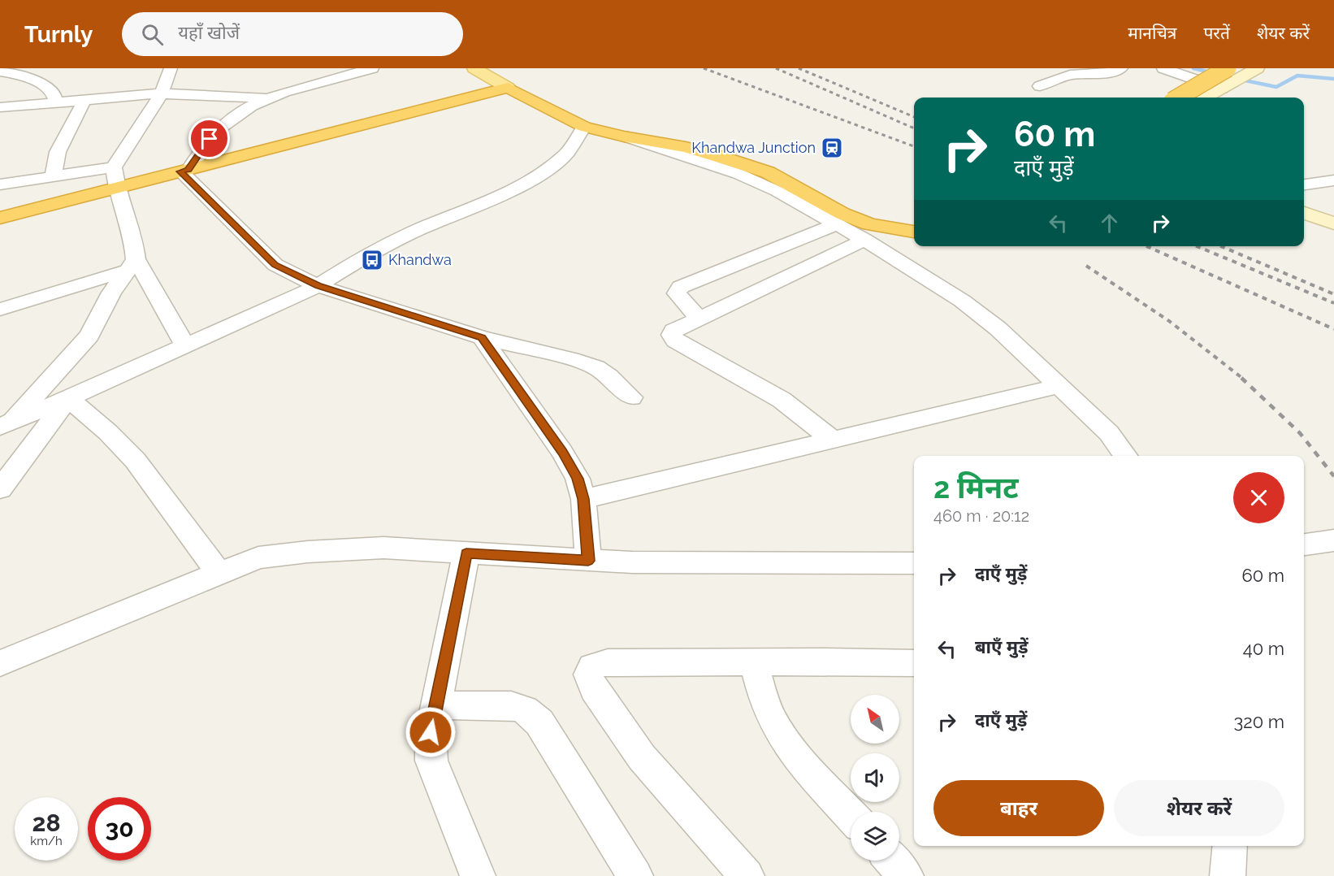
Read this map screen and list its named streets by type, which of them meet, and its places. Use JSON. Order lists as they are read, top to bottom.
{
  "places": {
    "station": ["Khandwa Junction"],
    "bus stop": ["Khandwa"]
  },
  "north": "top left",
  "page": {
    "header": "Turnly",
    "search": "यहाँ खोजें",
    "nav": ["मानचित्र", "परतें", "शेयर करें"],
    "turn": ["60 m", "दाएँ मुड़ें"],
    "heading": ["2 मिनट", "460 m · 20:12"],
    "list": [
      {
        "name": "दाएँ मुड़ें",
        "value": "60 m"
      },
      {
        "name": "बाएँ मुड़ें",
        "value": "40 m"
      },
      {
        "name": "दाएँ मुड़ें",
        "value": "320 m"
      }
    ],
    "buttons": ["बाहर", "शेयर करें"],
    "speed": "28 km/h",
    "limit": "30"
  }
}
